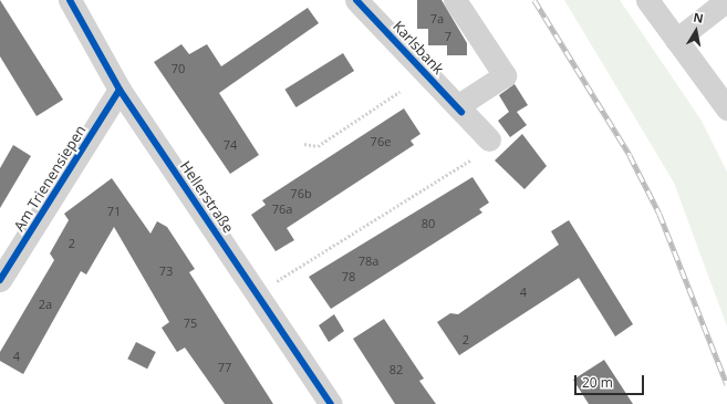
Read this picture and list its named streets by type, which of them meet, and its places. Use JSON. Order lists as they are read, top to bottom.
{
  "streets": {
    "street": ["Karlsbank", "Am Trienensiepen", "Hellerstraße"]
  },
  "crossings": [
    ["Am Trienensiepen", "Hellerstraße"]
  ],
  "house_numbers": [
    "7a",
    "7",
    "70",
    "76e",
    "74",
    "76b",
    "76a",
    "71",
    "80",
    "2",
    "78a",
    "73",
    "78",
    "4",
    "2a",
    "75",
    "2",
    "4",
    "77",
    "82"
  ],
  "scale_bar": "20 m",
  "north": "top"
}
